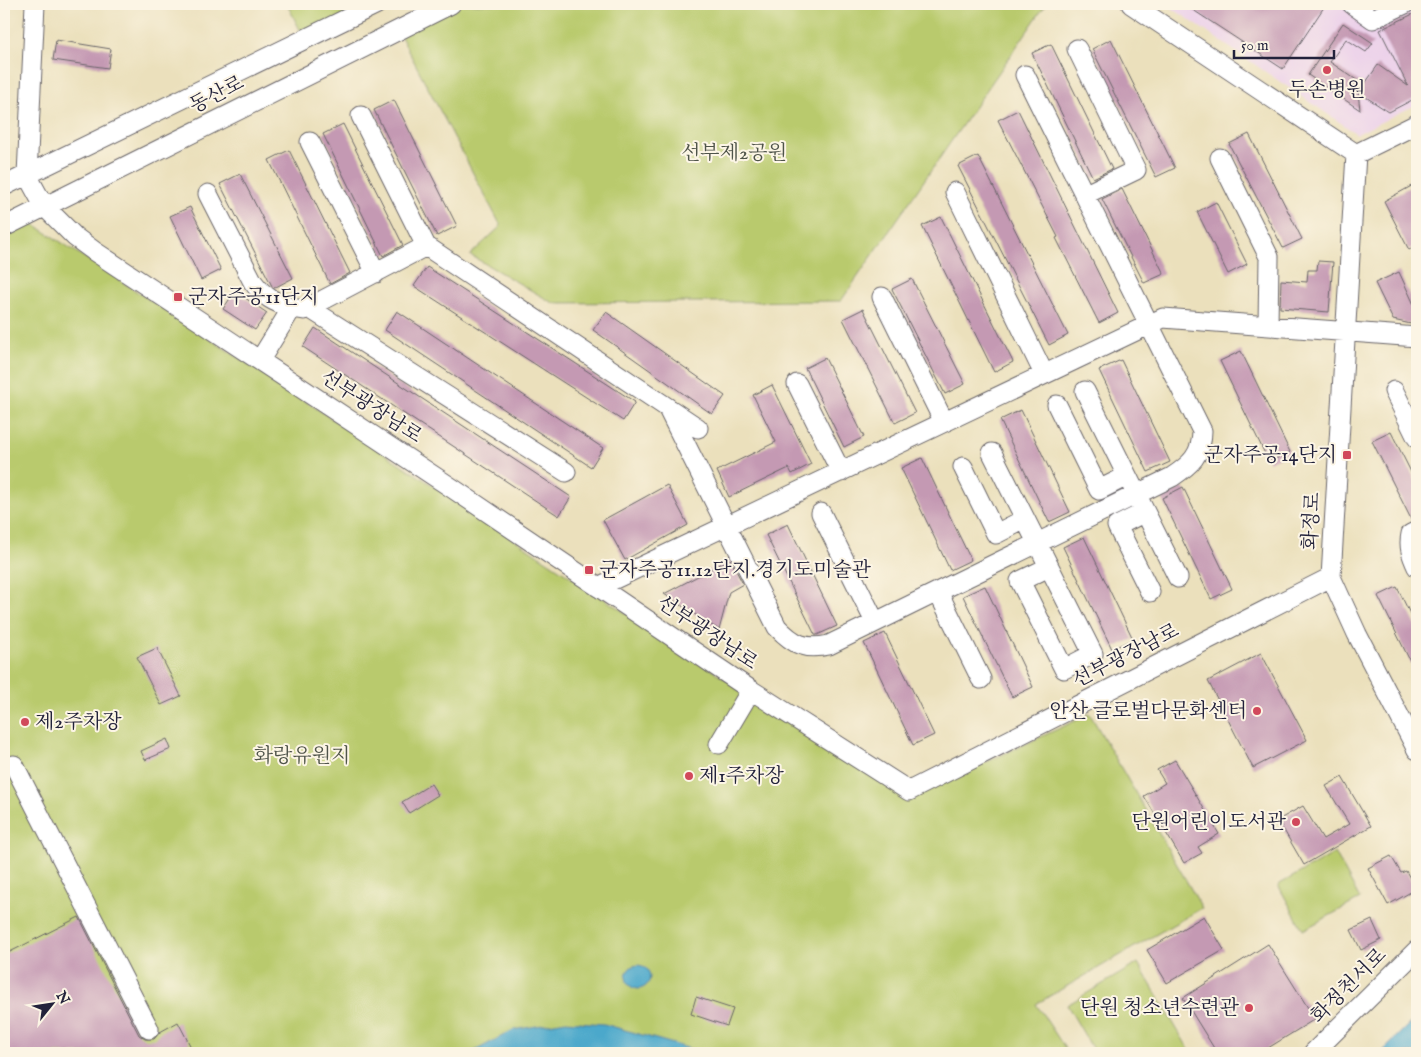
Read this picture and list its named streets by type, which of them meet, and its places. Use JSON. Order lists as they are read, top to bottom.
{
  "streets": {
    "street": [
      "동산로",
      "선부광장남로",
      "화정로",
      "화정천서로"
    ]
  },
  "crossings": [
    ["동산로", "선부광장남로"],
    ["선부광장남로", "화정로"]
  ],
  "parks": ["선부제2공원", "화랑유원지"],
  "places": {
    "other": [
      "두손병원",
      "안산 글로벌다문화센터",
      "제2주차장",
      "제1주차장",
      "단원어린이도서관",
      "단원 청소년수련관"
    ],
    "transit": ["군자주공11단지", "군자주공14단지", "군자주공11.12단지.경기도미술관"]
  },
  "scale_bar": "50 m",
  "north": "top right"
}
